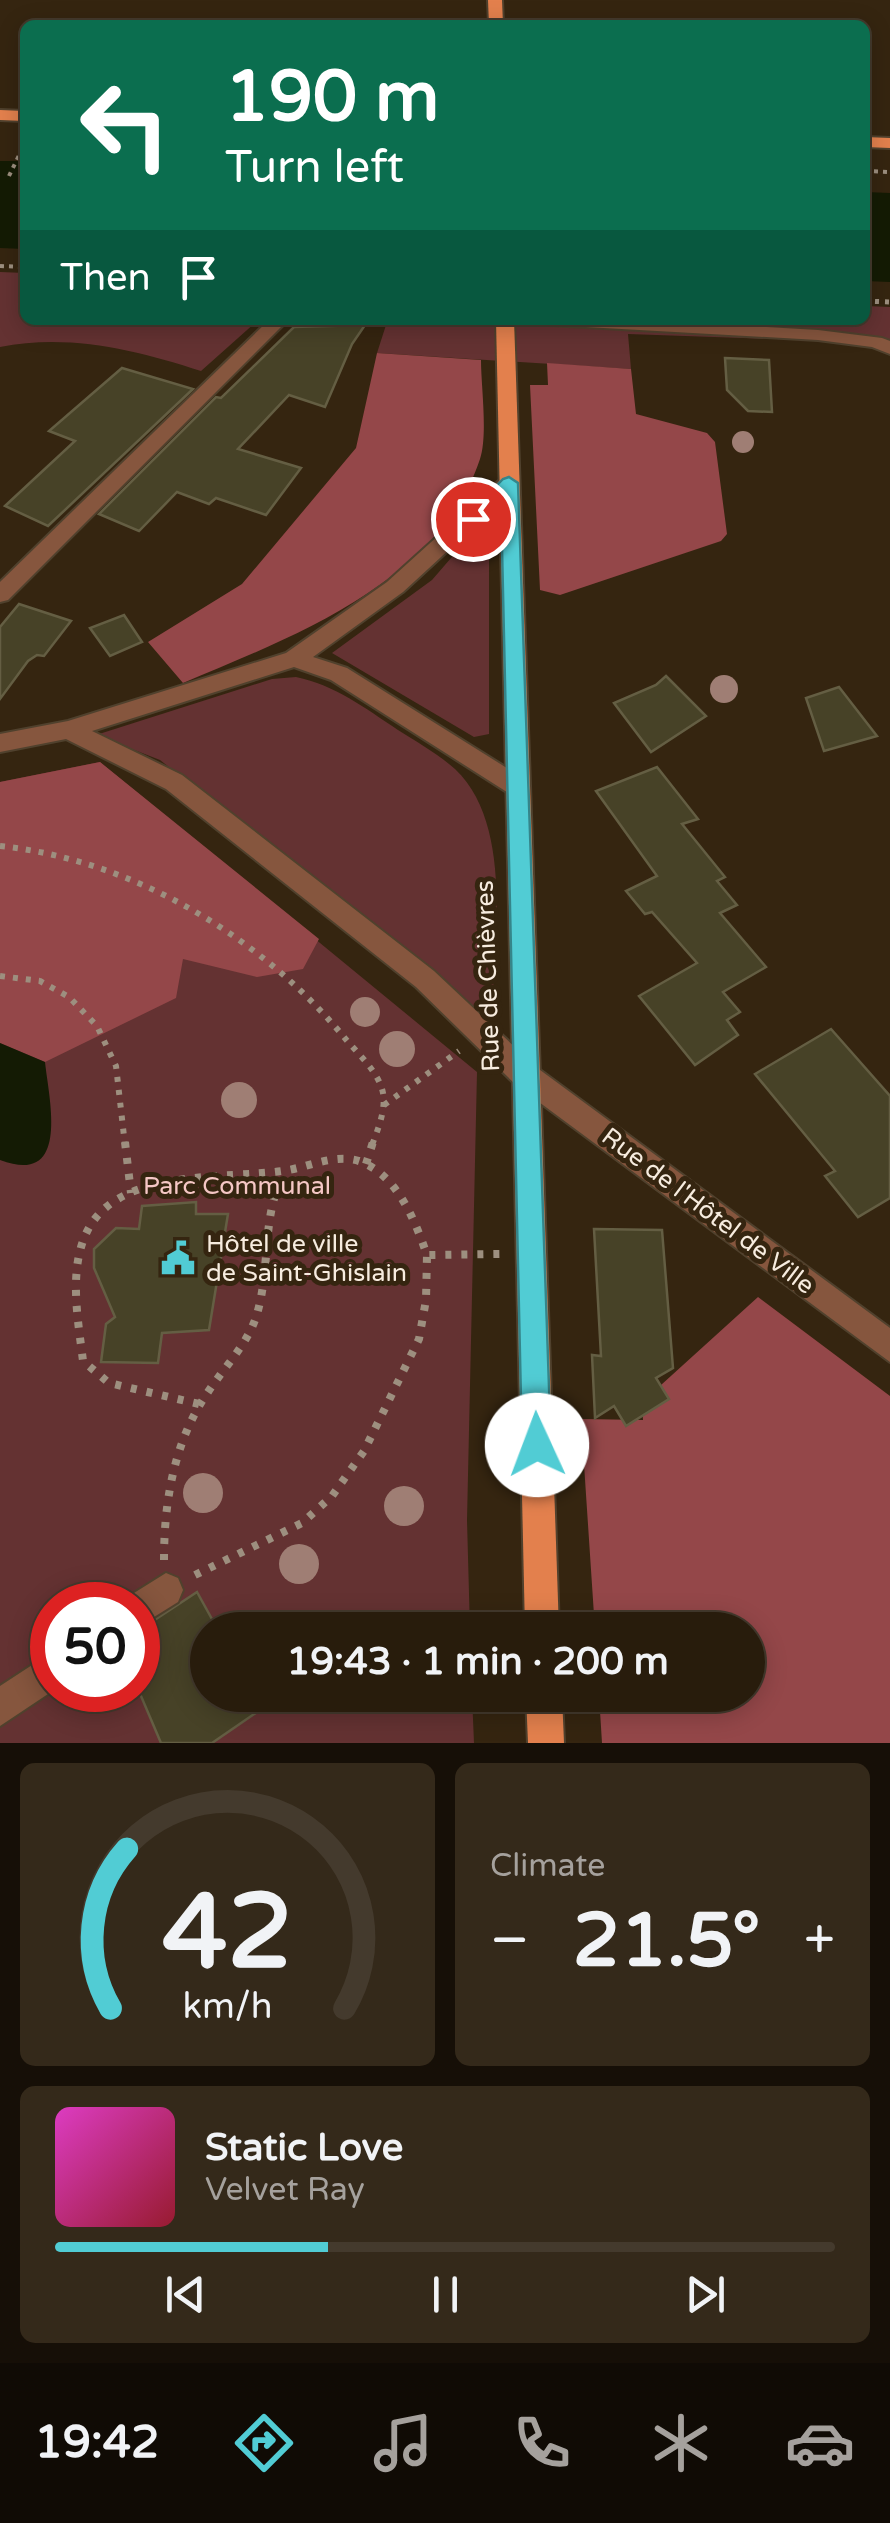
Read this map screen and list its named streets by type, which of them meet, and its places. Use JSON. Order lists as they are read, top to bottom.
{
  "streets": {
    "main road": ["Rue de Chièvres"],
    "street": ["Rue de l'Hôtel de Ville"]
  },
  "crossings": [
    ["Rue de Chièvres", "Rue de l'Hôtel de Ville"]
  ],
  "parks": ["Parc Communal"],
  "places": {
    "public building": ["Hôtel de ville de Saint-Ghislain"]
  },
  "page": {
    "turn": ["190 m", "Turn left"],
    "then": "Then",
    "limit": "50",
    "trip": "19:43 · 1 min · 200 m",
    "tile": "Climate",
    "heat": ["−", "21.5°", "+"],
    "song": ["Static Love", "Velvet Ray"],
    "tabs": "19:42",
    "gauge": ["42", "km/h"]
  }
}
